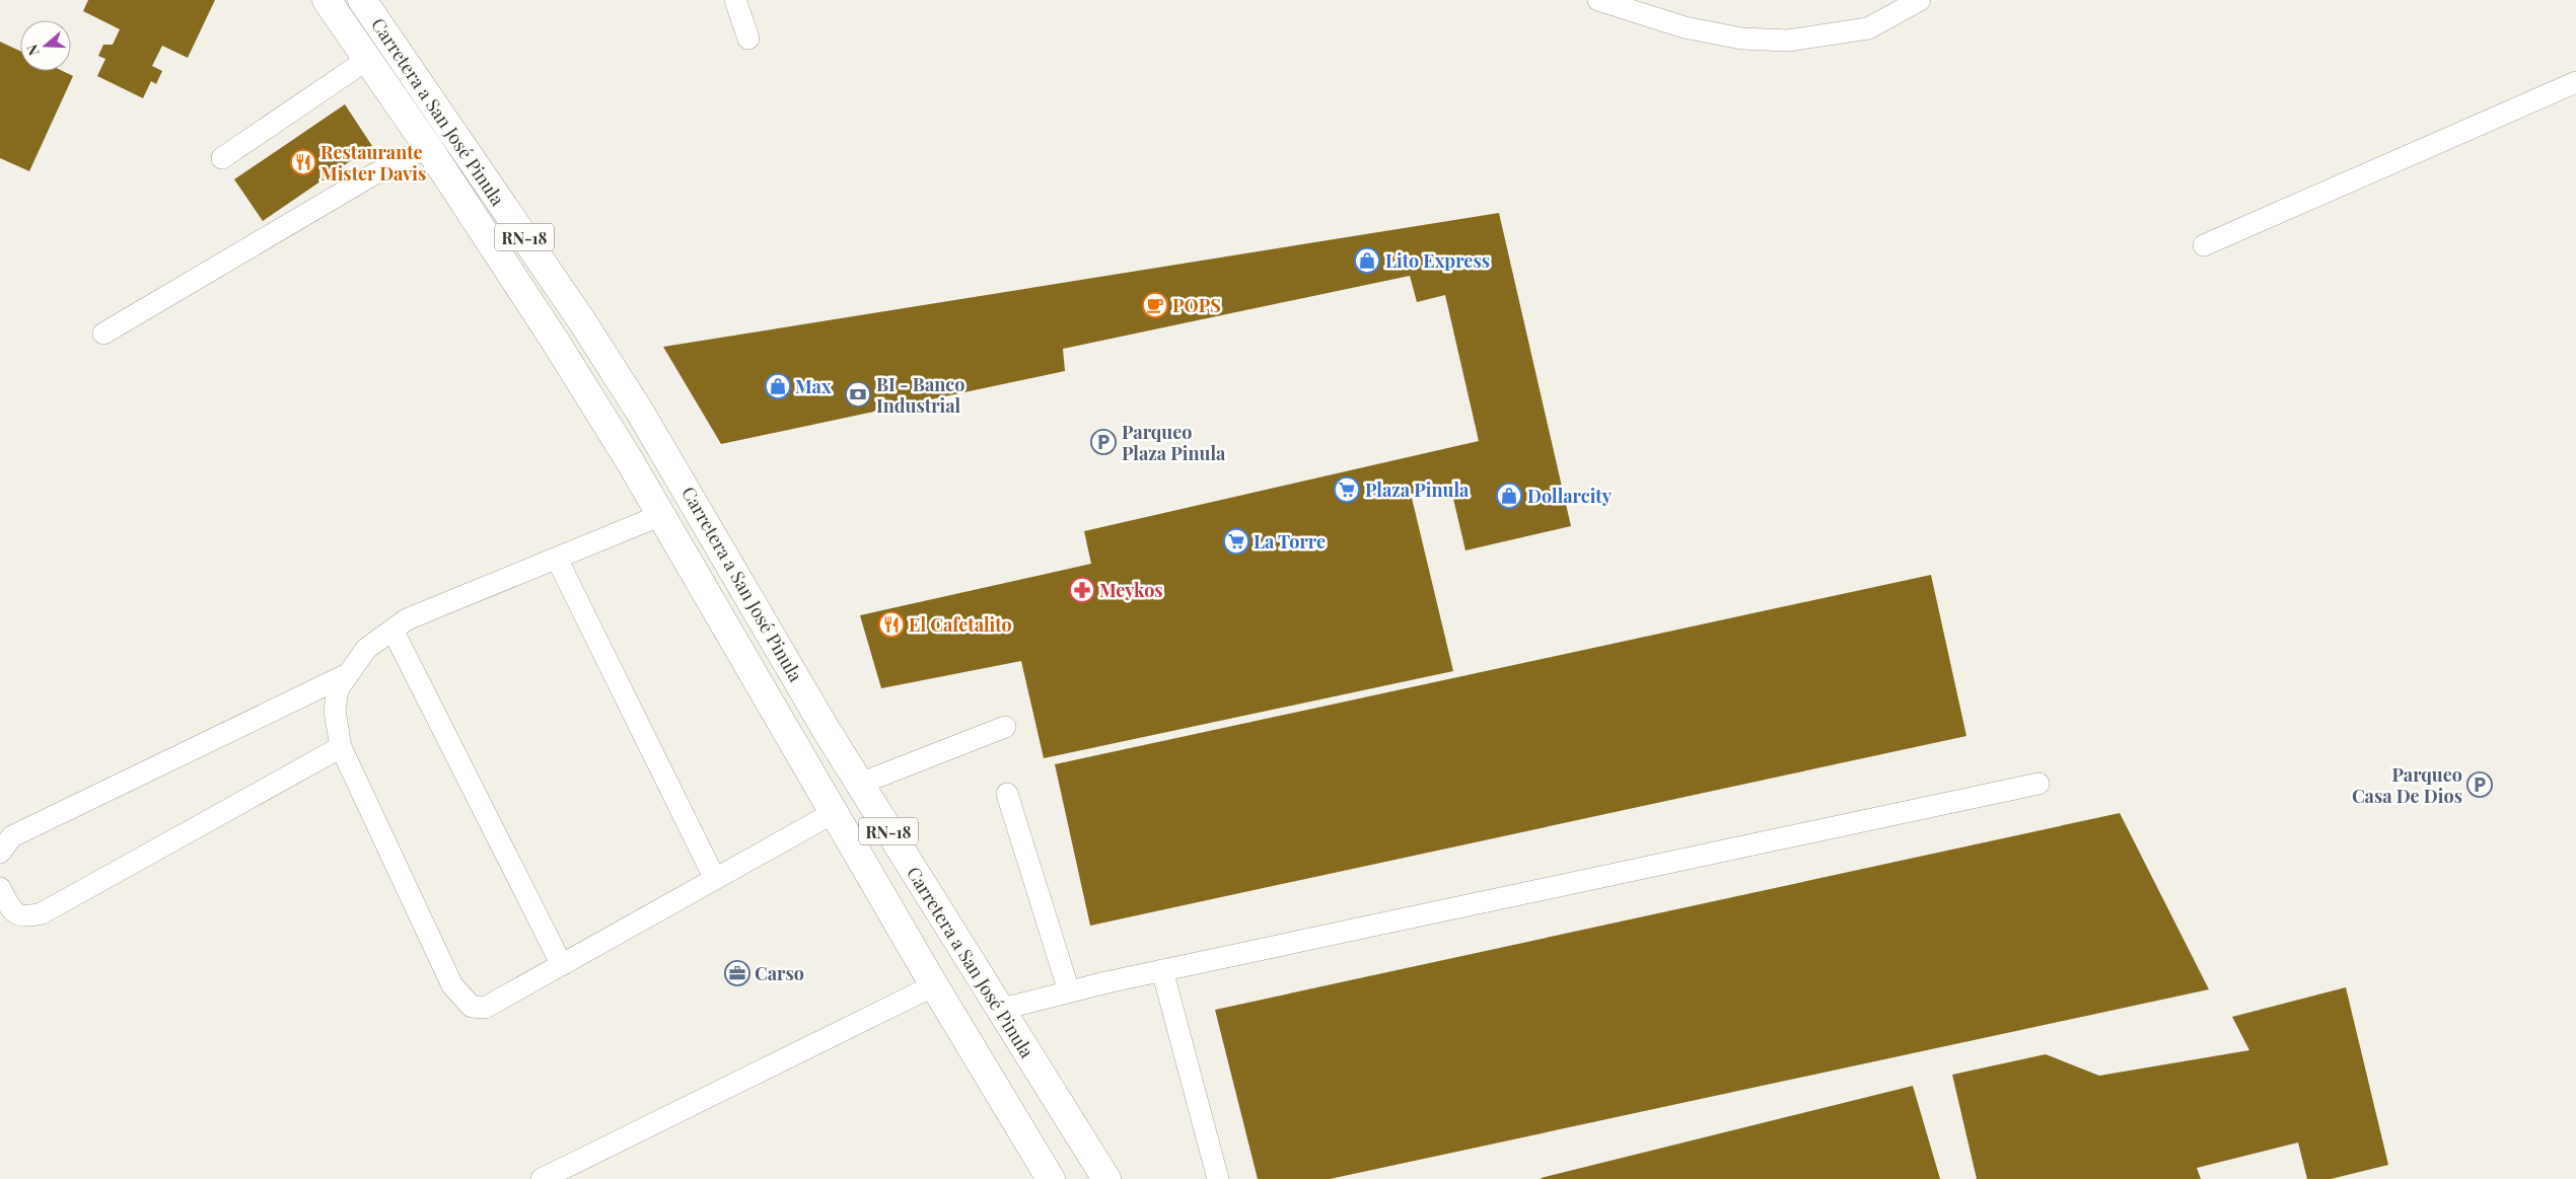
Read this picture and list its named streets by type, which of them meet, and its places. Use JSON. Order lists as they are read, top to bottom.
{
  "streets": {
    "main road": ["Carretera a San José Pinula", "RN-18"]
  },
  "places": {
    "restaurant": ["Restaurante Mister Davis", "El Cafetalito"],
    "shop": ["Lito Express", "Max", "Dollarcity"],
    "cafe": ["POPS"],
    "bank": ["BI - Banco Industrial"],
    "parking": ["Parqueo Plaza Pinula", "Parqueo Casa De Dios"],
    "supermarket": ["Plaza Pinula", "La Torre"],
    "pharmacy": ["Meykos"],
    "office": ["Carso"]
  },
  "north": "left"
}
